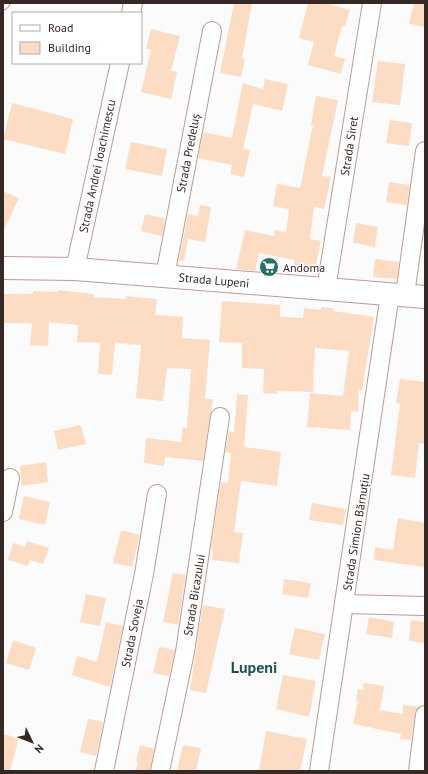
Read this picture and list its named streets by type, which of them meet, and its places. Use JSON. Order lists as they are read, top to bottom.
{
  "streets": {
    "street": [
      "Strada Siret",
      "Strada Predeluș",
      "Strada Andrei Ioachimescu",
      "Strada Lupeni",
      "Strada Simion Bărnuțiu",
      "Strada Bicazului",
      "Strada Soveja"
    ]
  },
  "crossings": [
    ["Strada Siret", "Strada Lupeni"],
    ["Strada Predeluș", "Strada Lupeni"],
    ["Strada Andrei Ioachimescu", "Strada Lupeni"],
    ["Strada Lupeni", "Strada Simion Bărnuțiu"]
  ],
  "districts": ["Lupeni"],
  "places": {
    "supermarket": ["Andoma"]
  },
  "legend": ["Road", "Building"],
  "north": "bottom right"
}
